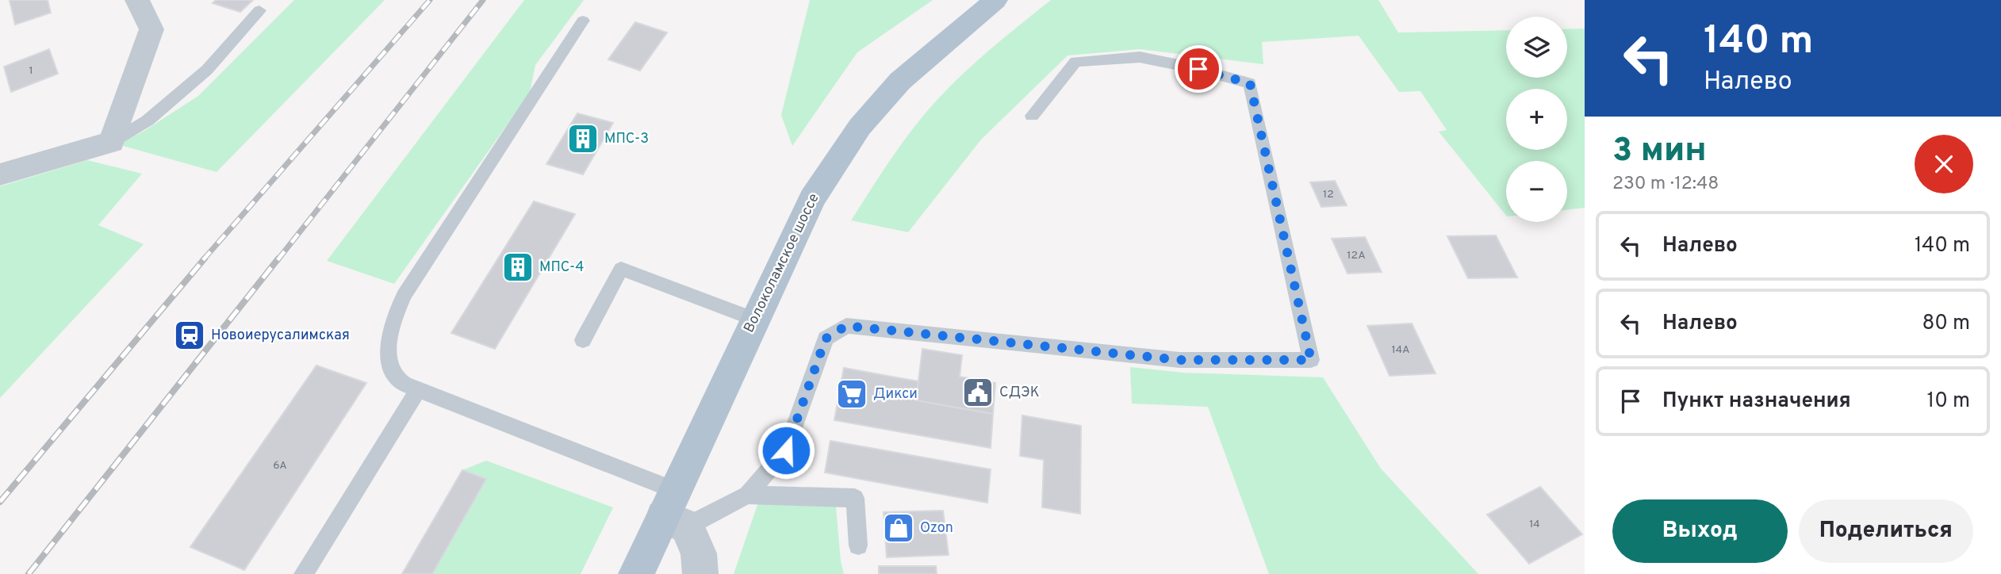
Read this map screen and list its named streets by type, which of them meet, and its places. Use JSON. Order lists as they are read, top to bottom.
{
  "streets": {
    "main road": ["Волоколамское шоссе"]
  },
  "places": {
    "building": ["МПС-3", "МПС-4"],
    "station": ["Новоиерусалимская"],
    "public building": ["СДЭК"],
    "supermarket": ["Дикси"],
    "shop": ["Ozon"]
  },
  "house_numbers": [
    "1",
    "12",
    "12А",
    "14А",
    "6А",
    "14"
  ],
  "page": {
    "turn": ["140 m", "Налево"],
    "map_buttons": ["+", "−"],
    "heading": ["3 мин", "230 m · 12:48"],
    "list": [
      {
        "name": "Налево",
        "value": "140 m"
      },
      {
        "name": "Налево",
        "value": "80 m"
      },
      {
        "name": "Пункт назначения",
        "value": "10 m"
      }
    ],
    "buttons": ["Выход", "Поделиться"]
  }
}
